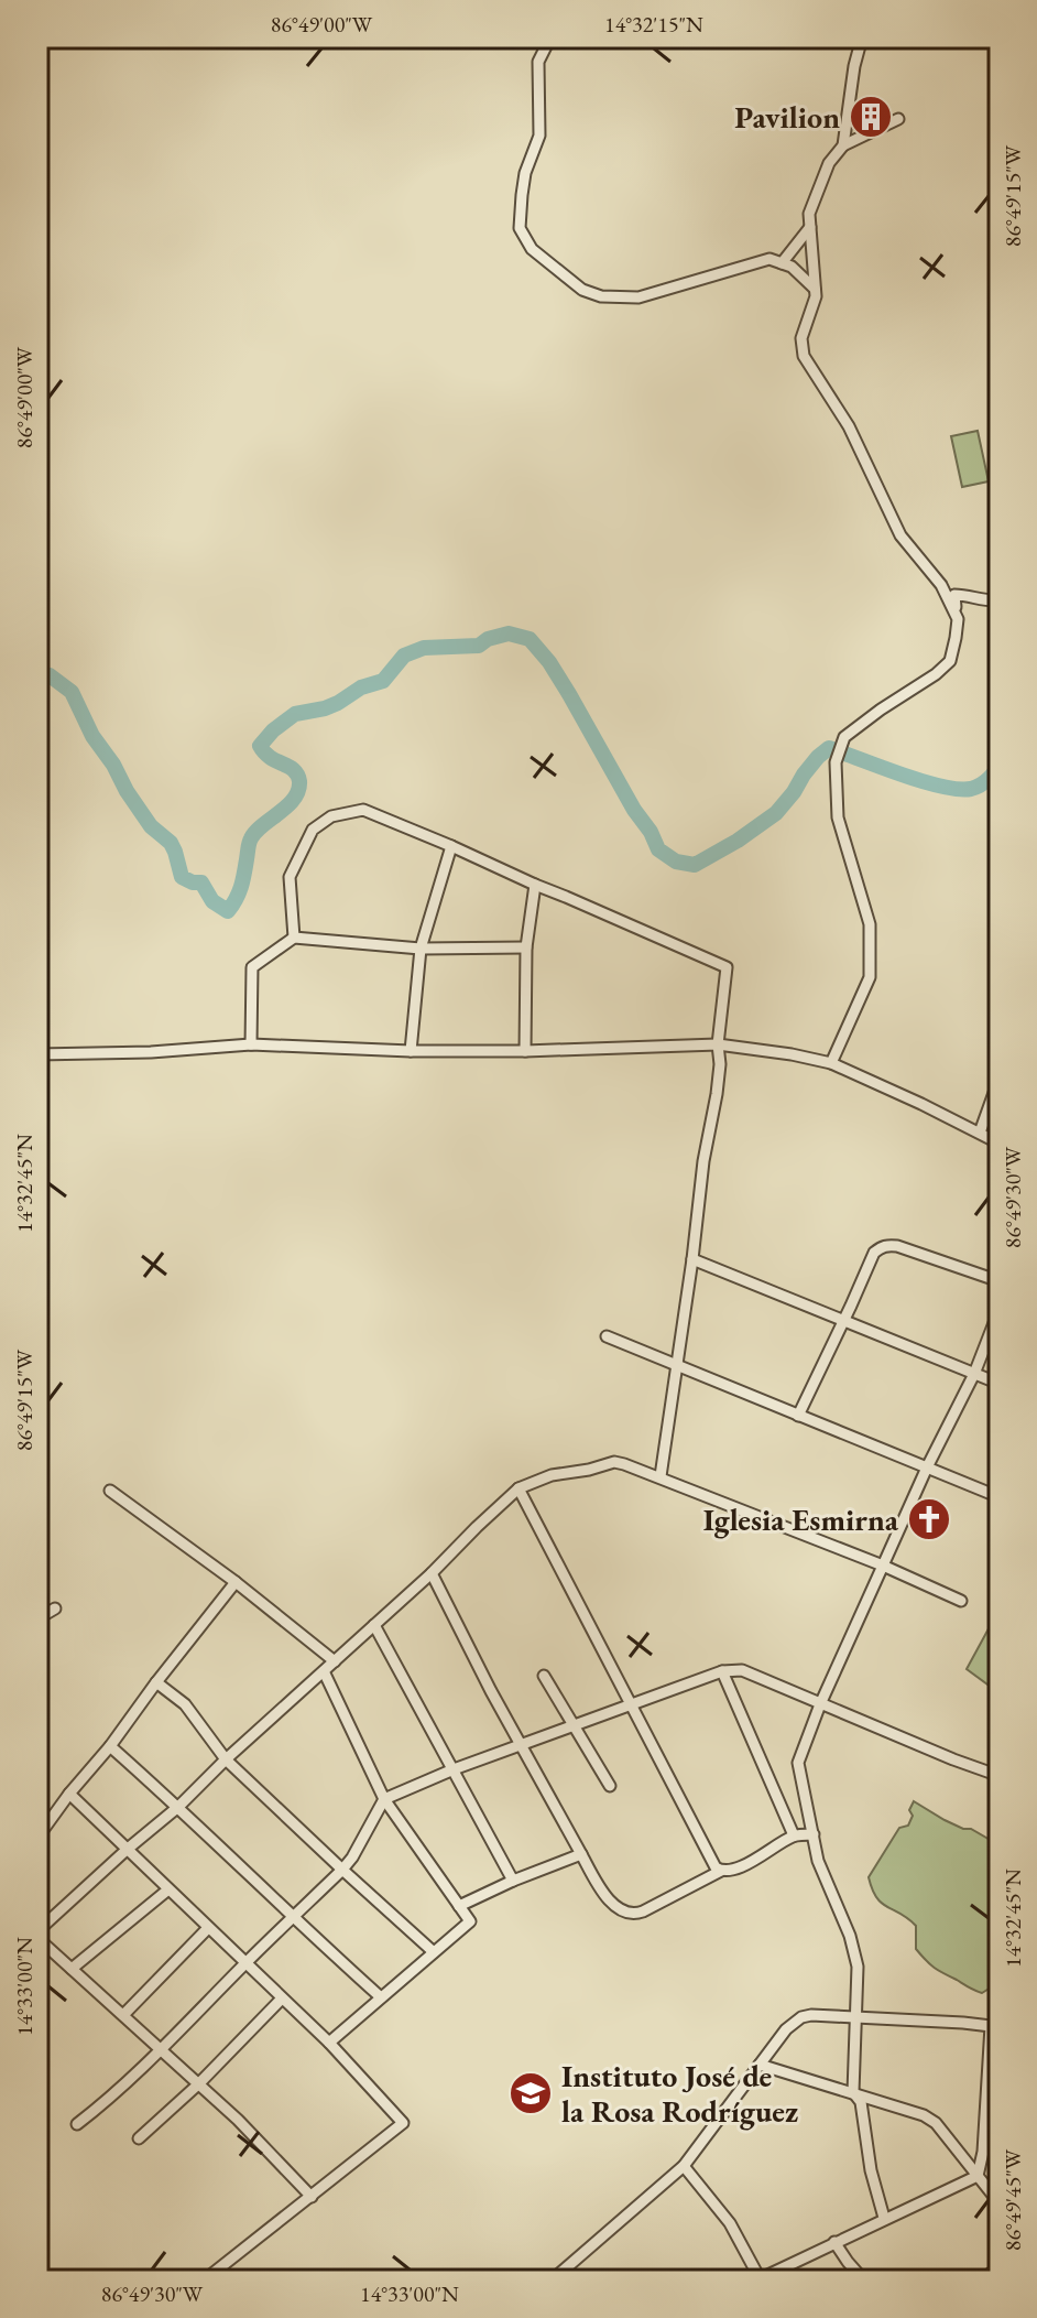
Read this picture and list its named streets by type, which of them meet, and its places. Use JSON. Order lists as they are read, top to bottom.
{
  "places": {
    "building": ["Pavilion"],
    "church": ["Iglesia Esmirna"],
    "school or university": ["Instituto José de la Rosa Rodríguez"]
  },
  "coordinates": [
    "86°49'00\"W",
    "14°32'15\"N",
    "86°49'15\"W",
    "14°32'45\"N",
    "86°49'30\"W",
    "14°33'00\"N",
    "86°49'45\"W"
  ]
}
